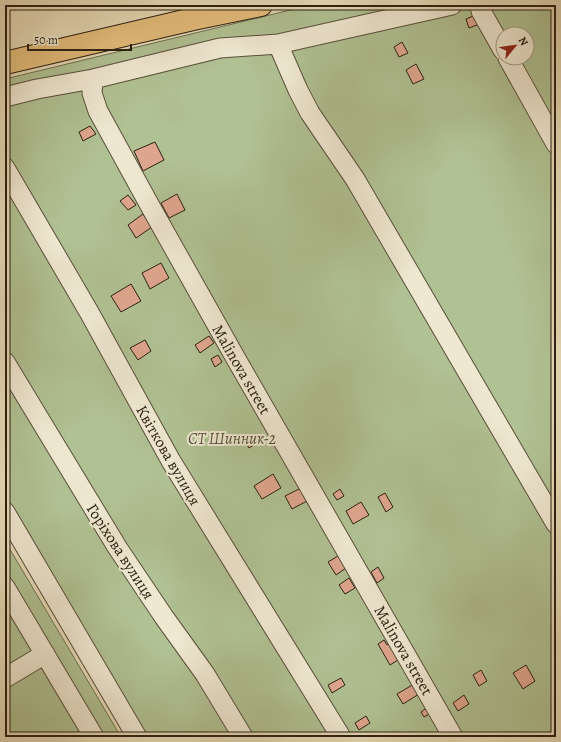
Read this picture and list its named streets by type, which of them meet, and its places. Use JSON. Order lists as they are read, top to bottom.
{
  "streets": {
    "street": ["Malinova street", "Квіткова вулиця", "Горіхова вулиця"]
  },
  "parks": ["СТ Шинник-2"],
  "scale_bar": "50 m",
  "north": "top right"
}
